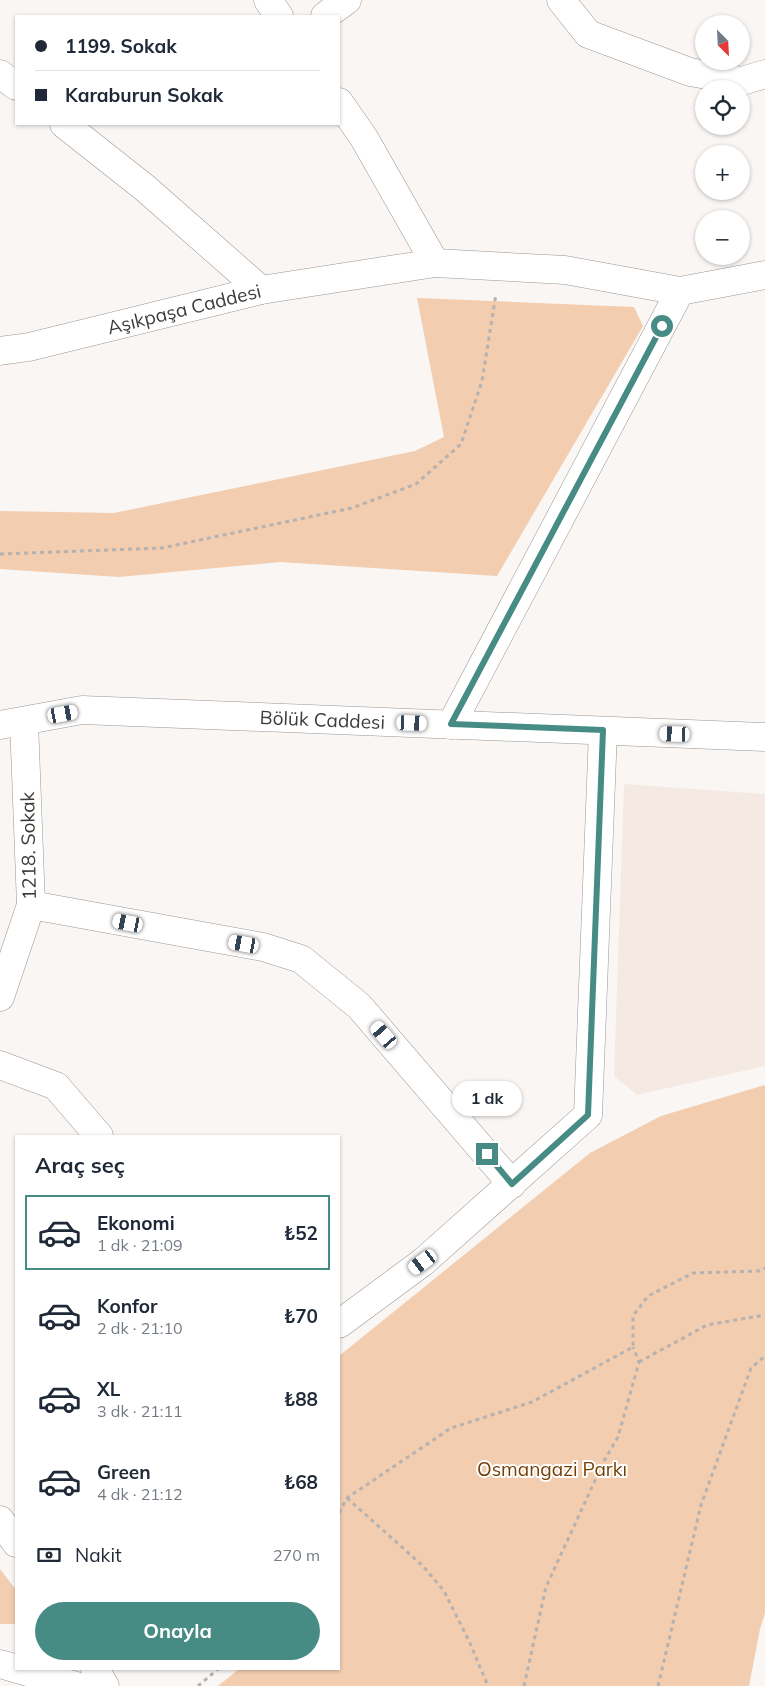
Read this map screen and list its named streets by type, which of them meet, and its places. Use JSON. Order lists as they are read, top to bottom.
{
  "streets": {
    "street": ["Aşıkpaşa Caddesi", "Bölük Caddesi", "1218. Sokak"]
  },
  "crossings": [
    ["Bölük Caddesi", "1218. Sokak"]
  ],
  "parks": ["Osmangazi Parkı"],
  "north": "bottom right",
  "page": {
    "map_buttons": ["+", "−"],
    "banner": ["1199. Sokak", "Karaburun Sokak"],
    "bubble": "1 dk",
    "heading": "Araç seç",
    "list": [
      {
        "name": "Ekonomi",
        "note": "1 dk · 21:09",
        "value": "₺52"
      },
      {
        "name": "Konfor",
        "note": "2 dk · 21:10",
        "value": "₺70"
      },
      {
        "name": "XL",
        "note": "3 dk · 21:11",
        "value": "₺88"
      },
      {
        "name": "Green",
        "note": "4 dk · 21:12",
        "value": "₺68"
      }
    ],
    "pay": ["Nakit", "270 m"],
    "buttons": "Onayla"
  }
}
